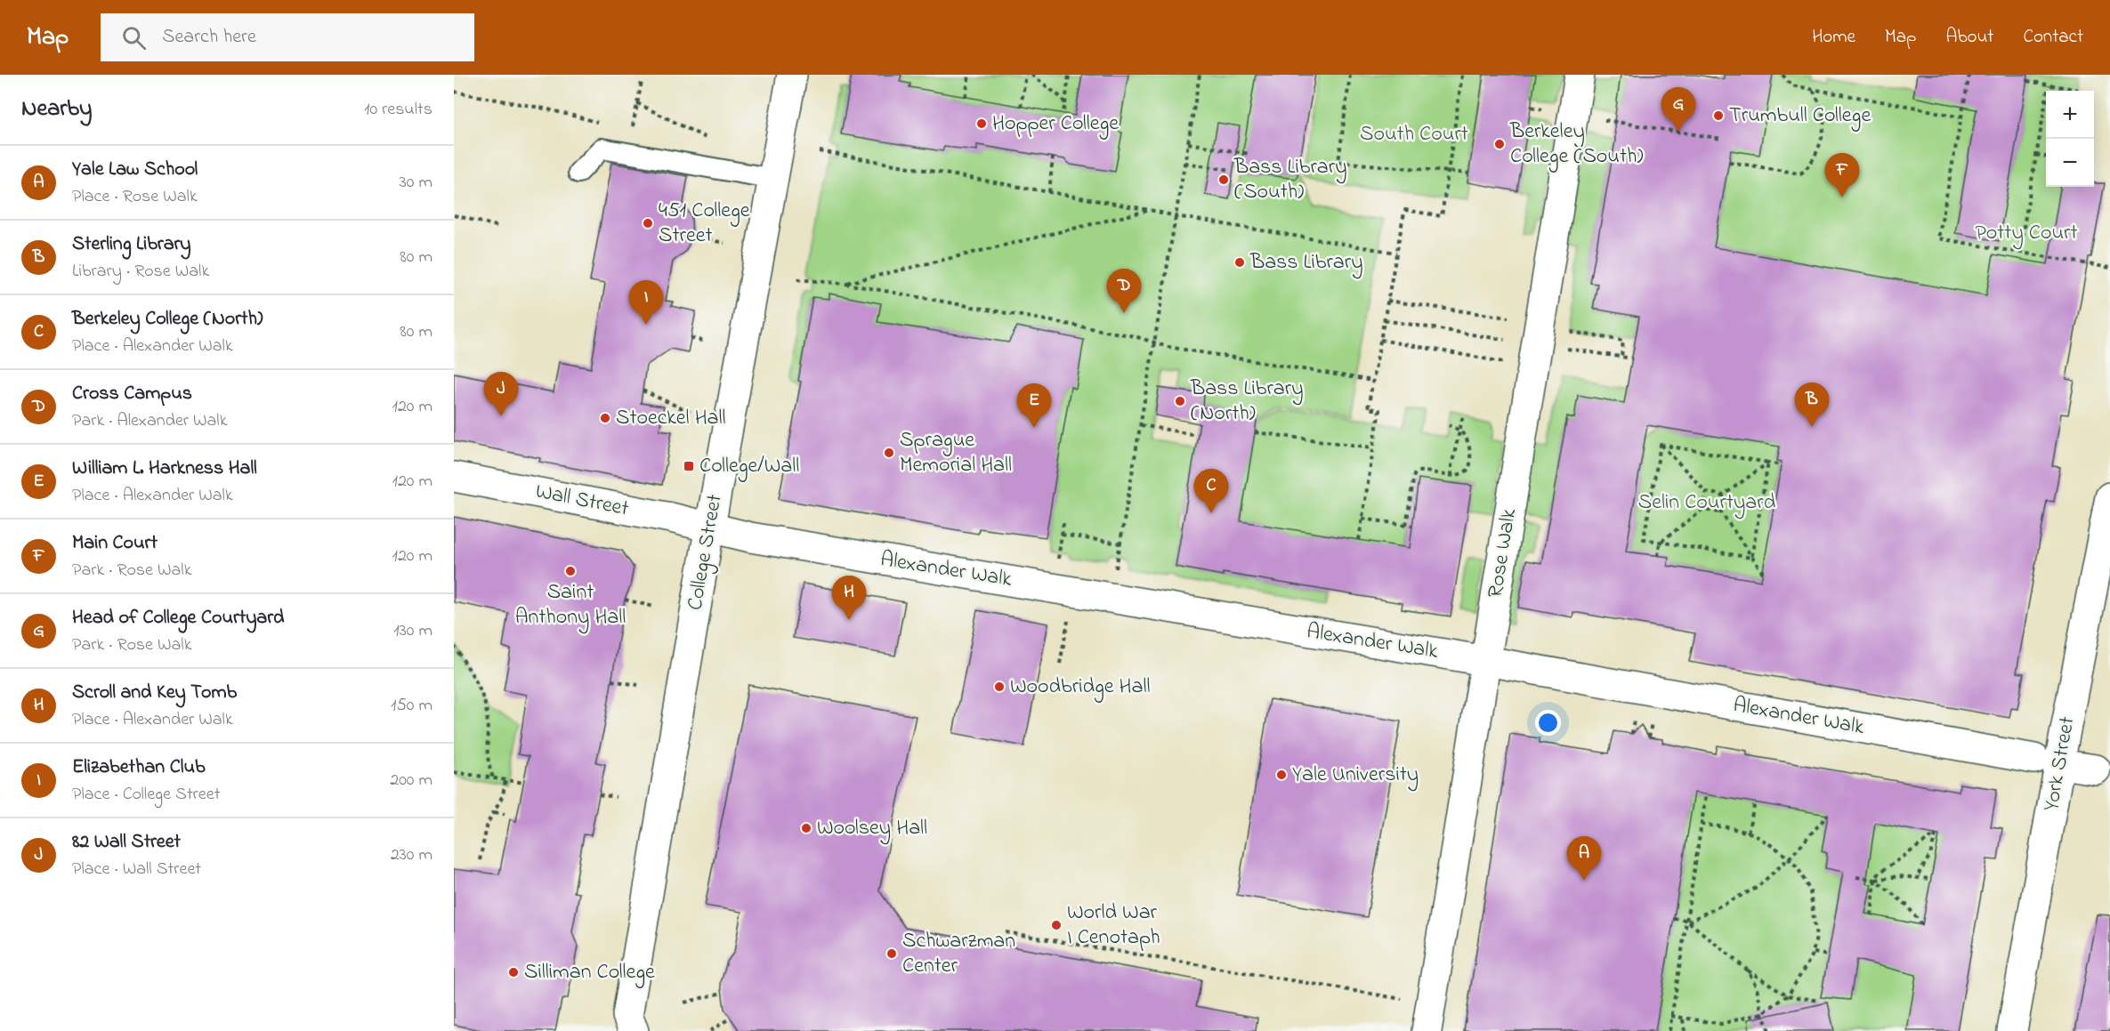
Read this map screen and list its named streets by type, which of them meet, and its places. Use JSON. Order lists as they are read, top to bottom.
{
  "streets": {
    "street": [
      "Wall Street",
      "College Street",
      "Rose Walk",
      "Alexander Walk",
      "York Street"
    ]
  },
  "crossings": [
    ["Wall Street", "College Street"],
    ["Wall Street", "Alexander Walk"],
    ["College Street", "Alexander Walk"],
    ["Rose Walk", "Alexander Walk"]
  ],
  "parks": ["South Court", "Potty Court", "Selin Courtyard"],
  "places": {
    "other": [
      "Trumbull College",
      "Hopper College",
      "Berkeley College (South)",
      "Bass Library (South)",
      "451 College Street",
      "Bass Library",
      "Bass Library (North)",
      "Stoeckel Hall",
      "Sprague Memorial Hall",
      "Saint Anthony Hall",
      "Woodbridge Hall",
      "Yale University",
      "Woolsey Hall",
      "World War I Cenotaph",
      "Schwarzman Center",
      "Silliman College"
    ],
    "transit": ["College/Wall"]
  },
  "page": {
    "header": "Map",
    "search": "Search here",
    "nav": [
      "Home",
      "Map",
      "About",
      "Contact"
    ],
    "heading": ["Nearby", "10 results"],
    "pins": [
      "G",
      "F",
      "D",
      "I",
      "J",
      "B",
      "E",
      "C",
      "H",
      "A"
    ],
    "map_buttons": ["+", "−"],
    "list": [
      {
        "mark": "A",
        "name": "Yale Law School",
        "note": "Place · Rose Walk",
        "value": "30 m"
      },
      {
        "mark": "B",
        "name": "Sterling Library",
        "note": "Library · Rose Walk",
        "value": "80 m"
      },
      {
        "mark": "C",
        "name": "Berkeley College (North)",
        "note": "Place · Alexander Walk",
        "value": "80 m"
      },
      {
        "mark": "D",
        "name": "Cross Campus",
        "note": "Park · Alexander Walk",
        "value": "120 m"
      },
      {
        "mark": "E",
        "name": "William L. Harkness Hall",
        "note": "Place · Alexander Walk",
        "value": "120 m"
      },
      {
        "mark": "F",
        "name": "Main Court",
        "note": "Park · Rose Walk",
        "value": "120 m"
      },
      {
        "mark": "G",
        "name": "Head of College Courtyard",
        "note": "Park · Rose Walk",
        "value": "130 m"
      },
      {
        "mark": "H",
        "name": "Scroll and Key Tomb",
        "note": "Place · Alexander Walk",
        "value": "150 m"
      },
      {
        "mark": "I",
        "name": "Elizabethan Club",
        "note": "Place · College Street",
        "value": "200 m"
      },
      {
        "mark": "J",
        "name": "82 Wall Street",
        "note": "Place · Wall Street",
        "value": "230 m"
      }
    ]
  }
}
